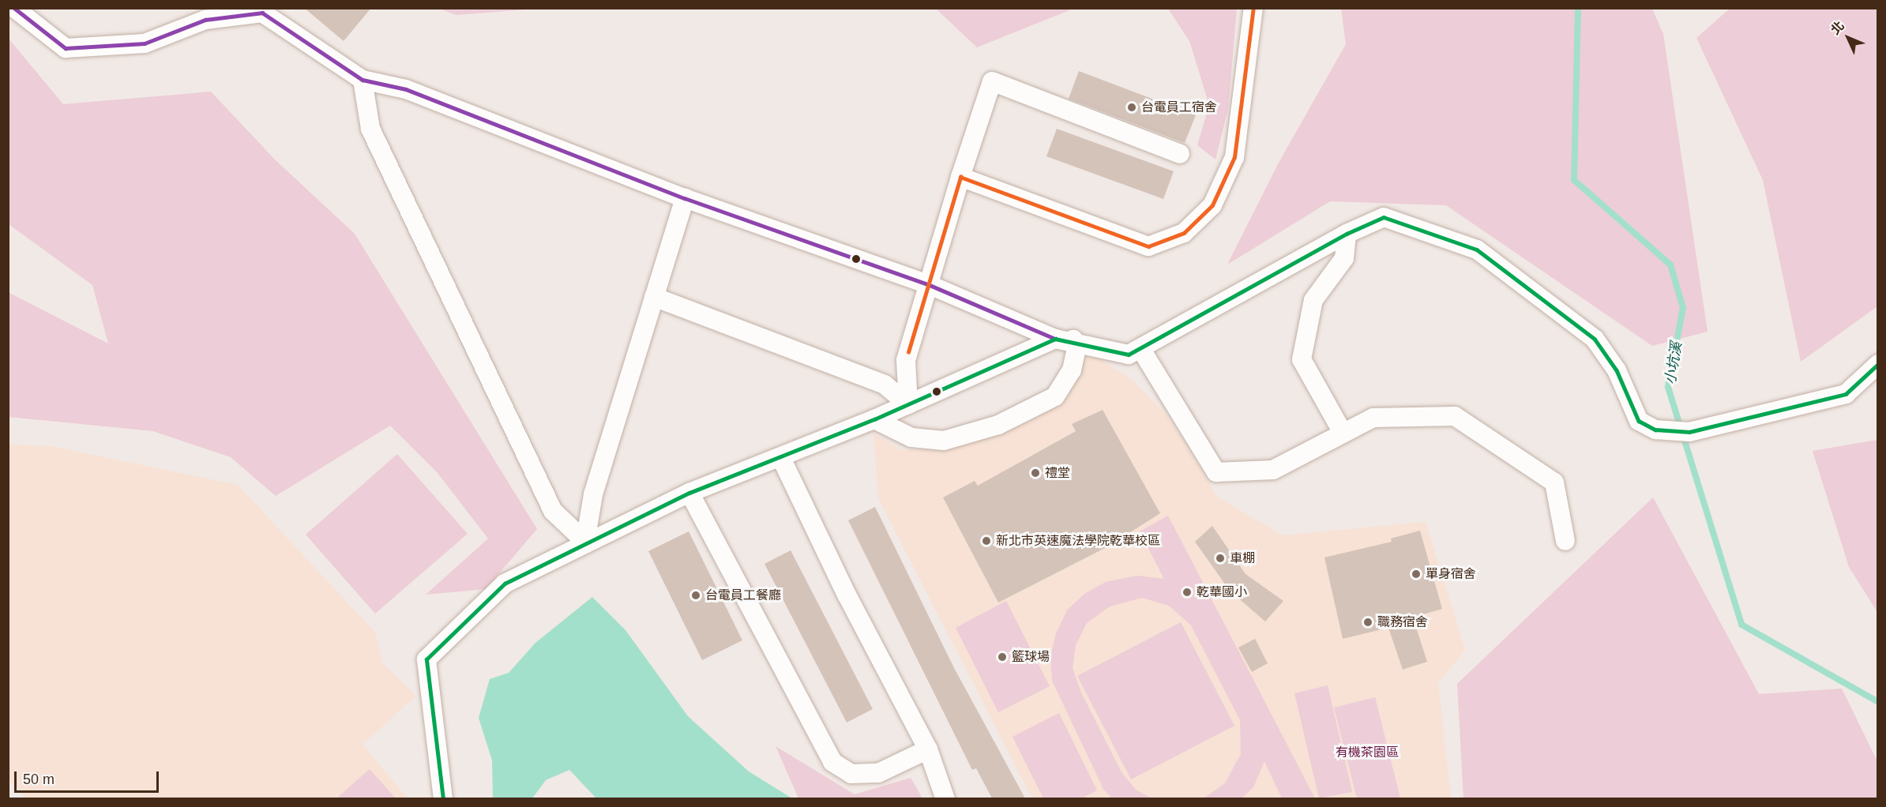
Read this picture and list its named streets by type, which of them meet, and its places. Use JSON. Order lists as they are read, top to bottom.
{
  "water": ["小坑溪"],
  "parks": ["有機茶園區"],
  "places": [
    "台電員工宿舍",
    "禮堂",
    "新北市英速魔法學院乾華校區",
    "車棚",
    "單身宿舍",
    "乾華國小",
    "台電員工餐廳",
    "職務宿舍",
    "籃球場"
  ],
  "scale_bar": "50 m",
  "north": "top left"
}
